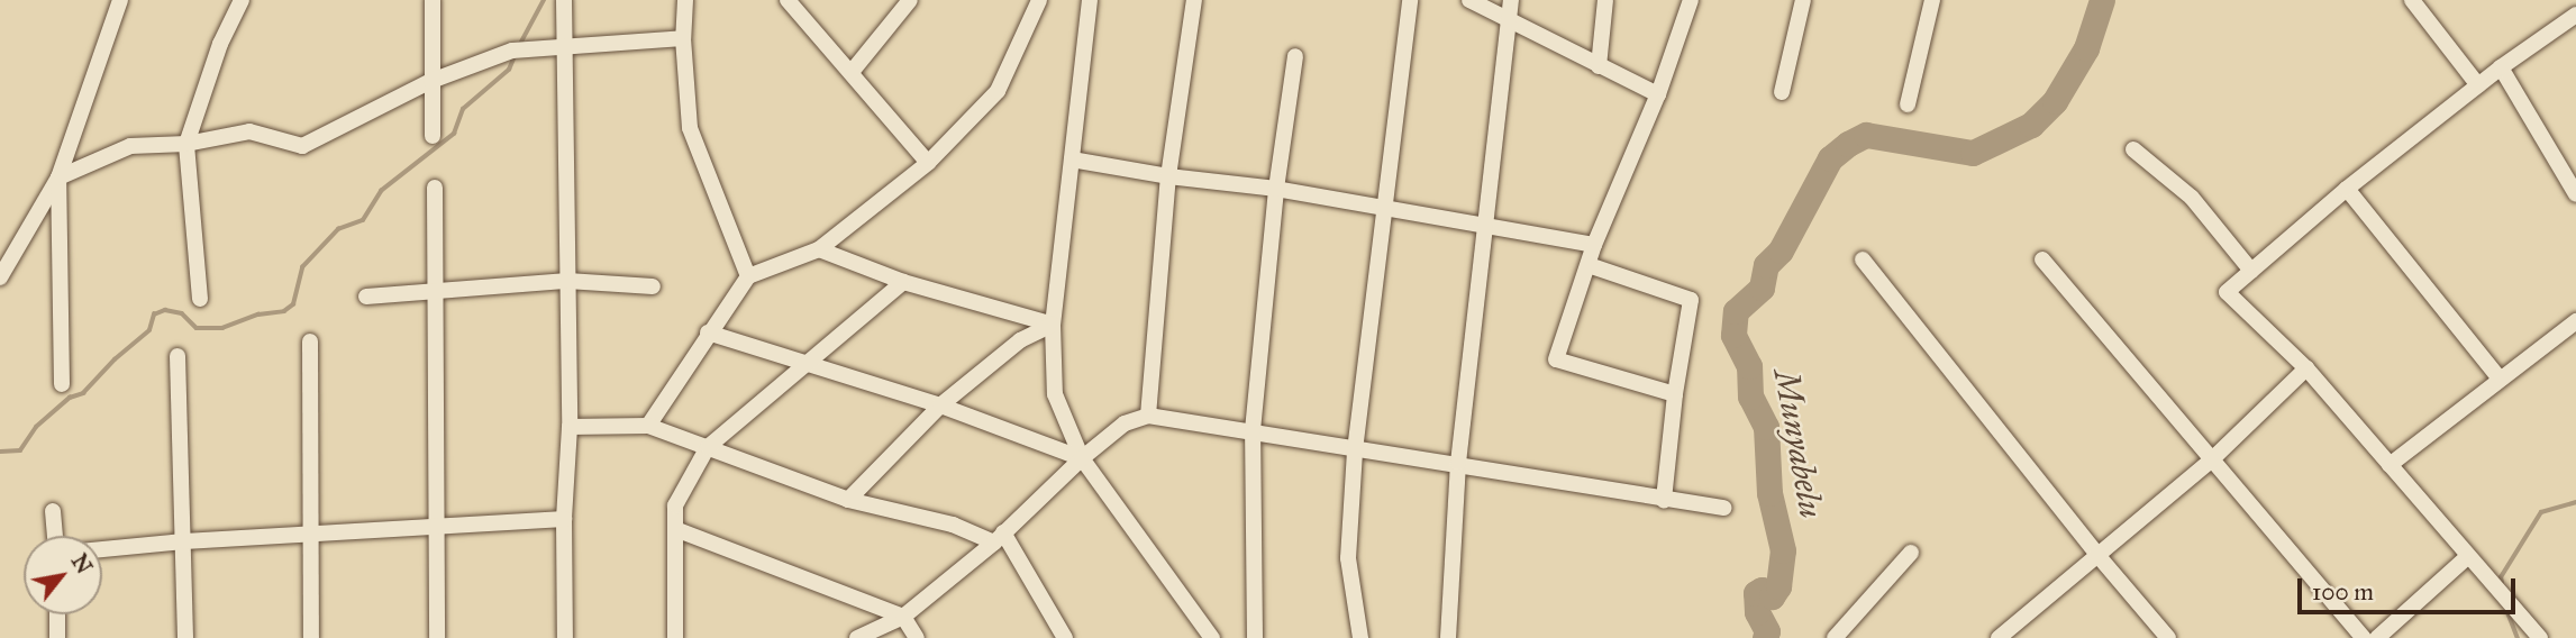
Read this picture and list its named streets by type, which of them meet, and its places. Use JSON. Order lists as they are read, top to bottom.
{
  "water": ["Munyabelu"],
  "scale_bar": "100 m",
  "north": "top right"
}
